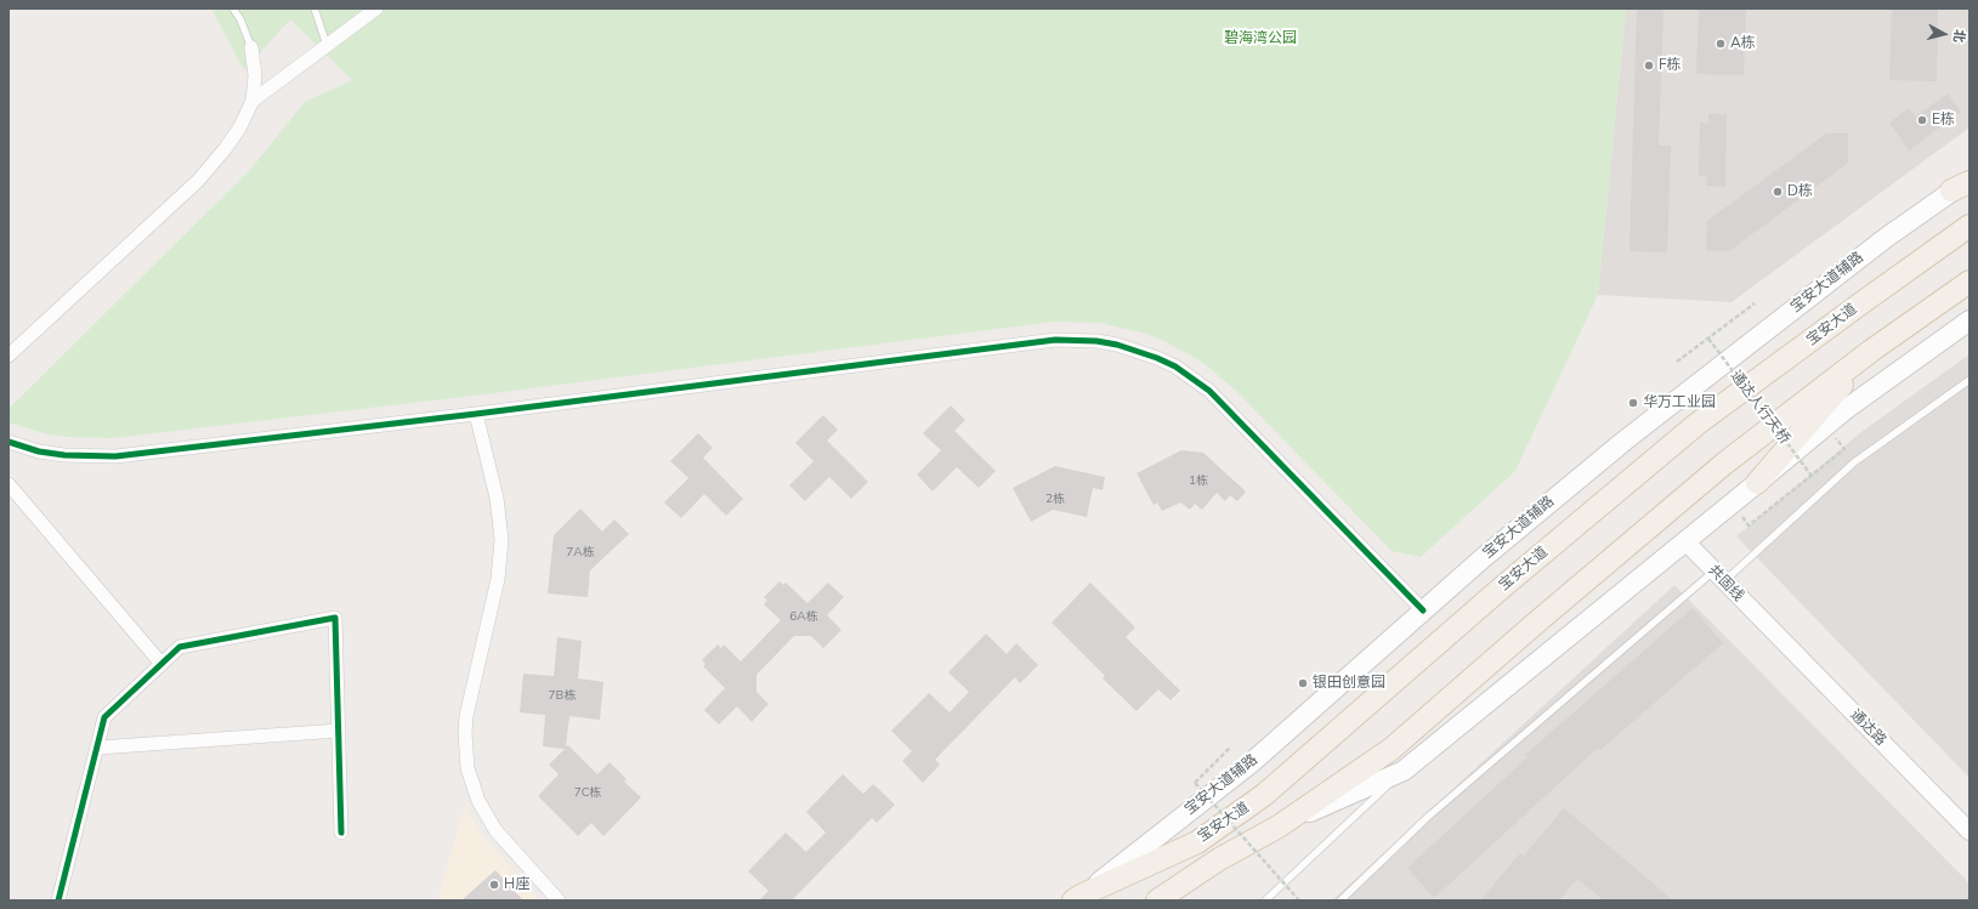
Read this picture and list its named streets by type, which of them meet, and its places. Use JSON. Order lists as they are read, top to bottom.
{
  "streets": {
    "main road": ["宝安大道辅路", "宝安大道"],
    "street": ["共固线", "通达路"],
    "path": ["通达人行天桥"]
  },
  "crossings": [
    ["宝安大道辅路", "宝安大道"],
    ["共固线", "通达路"]
  ],
  "parks": ["碧海湾公园"],
  "places": [
    "A栋",
    "F栋",
    "E栋",
    "D栋",
    "华万工业园",
    "银田创意园",
    "H座"
  ],
  "house_numbers": [
    "1栋",
    "2栋",
    "7A栋",
    "6A栋",
    "7B栋",
    "7C栋"
  ],
  "north": "right"
}
